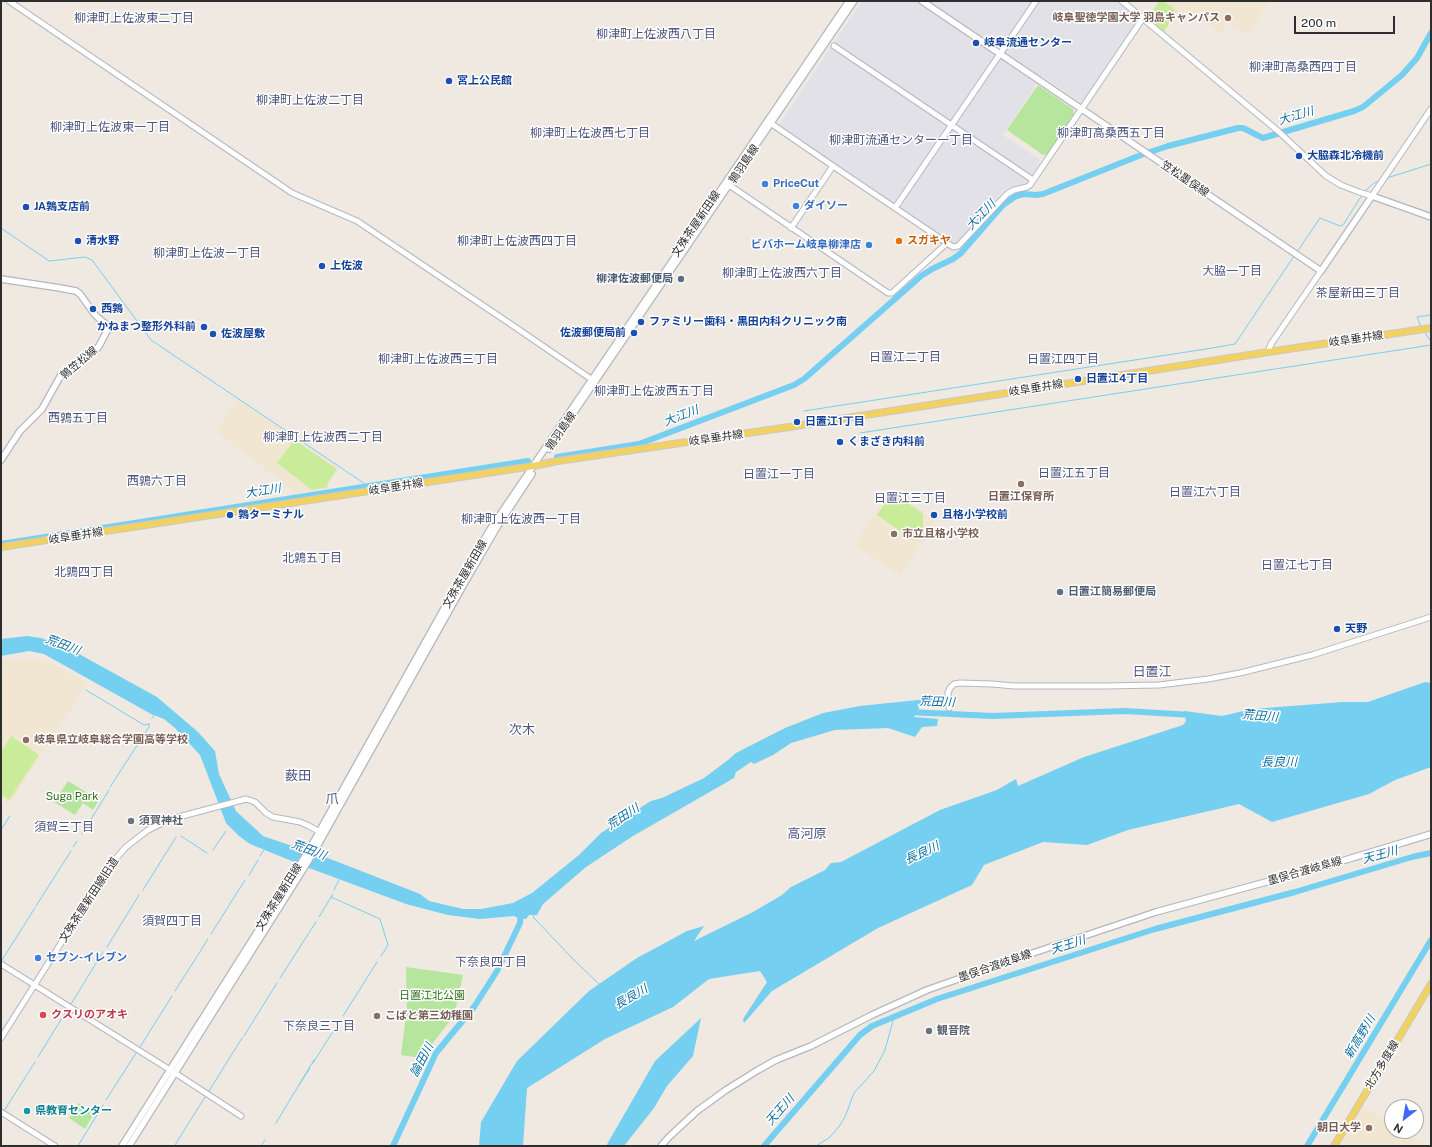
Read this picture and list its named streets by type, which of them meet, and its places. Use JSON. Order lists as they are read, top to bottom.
{
  "streets": {
    "main road": [
      "鶉羽島線",
      "笠松墨俣線",
      "文殊茶屋新田線",
      "岐阜垂井線",
      "鶉笠松線",
      "墨俣合渡岐阜線",
      "北方多度線"
    ],
    "street": ["文殊茶屋新田線旧道"]
  },
  "crossings": [
    ["鶉羽島線", "文殊茶屋新田線"],
    ["鶉羽島線", "岐阜垂井線"],
    ["文殊茶屋新田線", "岐阜垂井線"],
    ["文殊茶屋新田線", "文殊茶屋新田線旧道"]
  ],
  "districts": [
    "柳津町上佐波東二丁目",
    "柳津町上佐波西八丁目",
    "柳津町高桑西四丁目",
    "柳津町上佐波二丁目",
    "柳津町上佐波東一丁目",
    "柳津町上佐波西七丁目",
    "柳津町高桑西五丁目",
    "柳津町流通センター一丁目",
    "柳津町上佐波西四丁目",
    "柳津町上佐波一丁目",
    "大脇一丁目",
    "柳津町上佐波西六丁目",
    "茶屋新田三丁目",
    "日置江二丁目",
    "柳津町上佐波西三丁目",
    "日置江四丁目",
    "柳津町上佐波西五丁目",
    "西鶉五丁目",
    "柳津町上佐波西二丁目",
    "日置江五丁目",
    "日置江一丁目",
    "西鶉六丁目",
    "日置江六丁目",
    "日置江三丁目",
    "柳津町上佐波西一丁目",
    "北鶉五丁目",
    "日置江七丁目",
    "北鶉四丁目",
    "日置江",
    "次木",
    "薮田",
    "爪",
    "須賀三丁目",
    "高河原",
    "須賀四丁目",
    "下奈良四丁目",
    "下奈良三丁目"
  ],
  "water": [
    "大江川",
    "荒田川",
    "長良川",
    "天王川",
    "新高野川",
    "論田川"
  ],
  "parks": ["Suga Park", "日置江北公園"],
  "places": [
    "岐阜聖徳学園大学 羽島キャンパス",
    "岐阜流通センター",
    "宮上公民館",
    "大脇森北冷機前",
    "PriceCut",
    "ダイソー",
    "JA鶉支店前",
    "清水野",
    "スガキヤ",
    "ビバホーム岐阜柳津店",
    "上佐波",
    "柳津佐波郵便局",
    "西鶉",
    "ファミリー歯科・黒田内科クリニック南",
    "かねまつ整形外科前",
    "佐波郵便局前",
    "佐波屋敷",
    "日置江4丁目",
    "日置江1丁目",
    "くまざき内科前",
    "日置江保育所",
    "鶉ターミナル",
    "且格小学校前",
    "市立且格小学校",
    "日置江簡易郵便局",
    "天野",
    "岐阜県立岐阜総合学園高等学校",
    "須賀神社",
    "セブン-イレブン",
    "クスリのアオキ",
    "こばと第三幼稚園",
    "観音院",
    "県教育センター",
    "朝日大学"
  ],
  "scale_bar": "200 m",
  "north": "bottom left"
}
